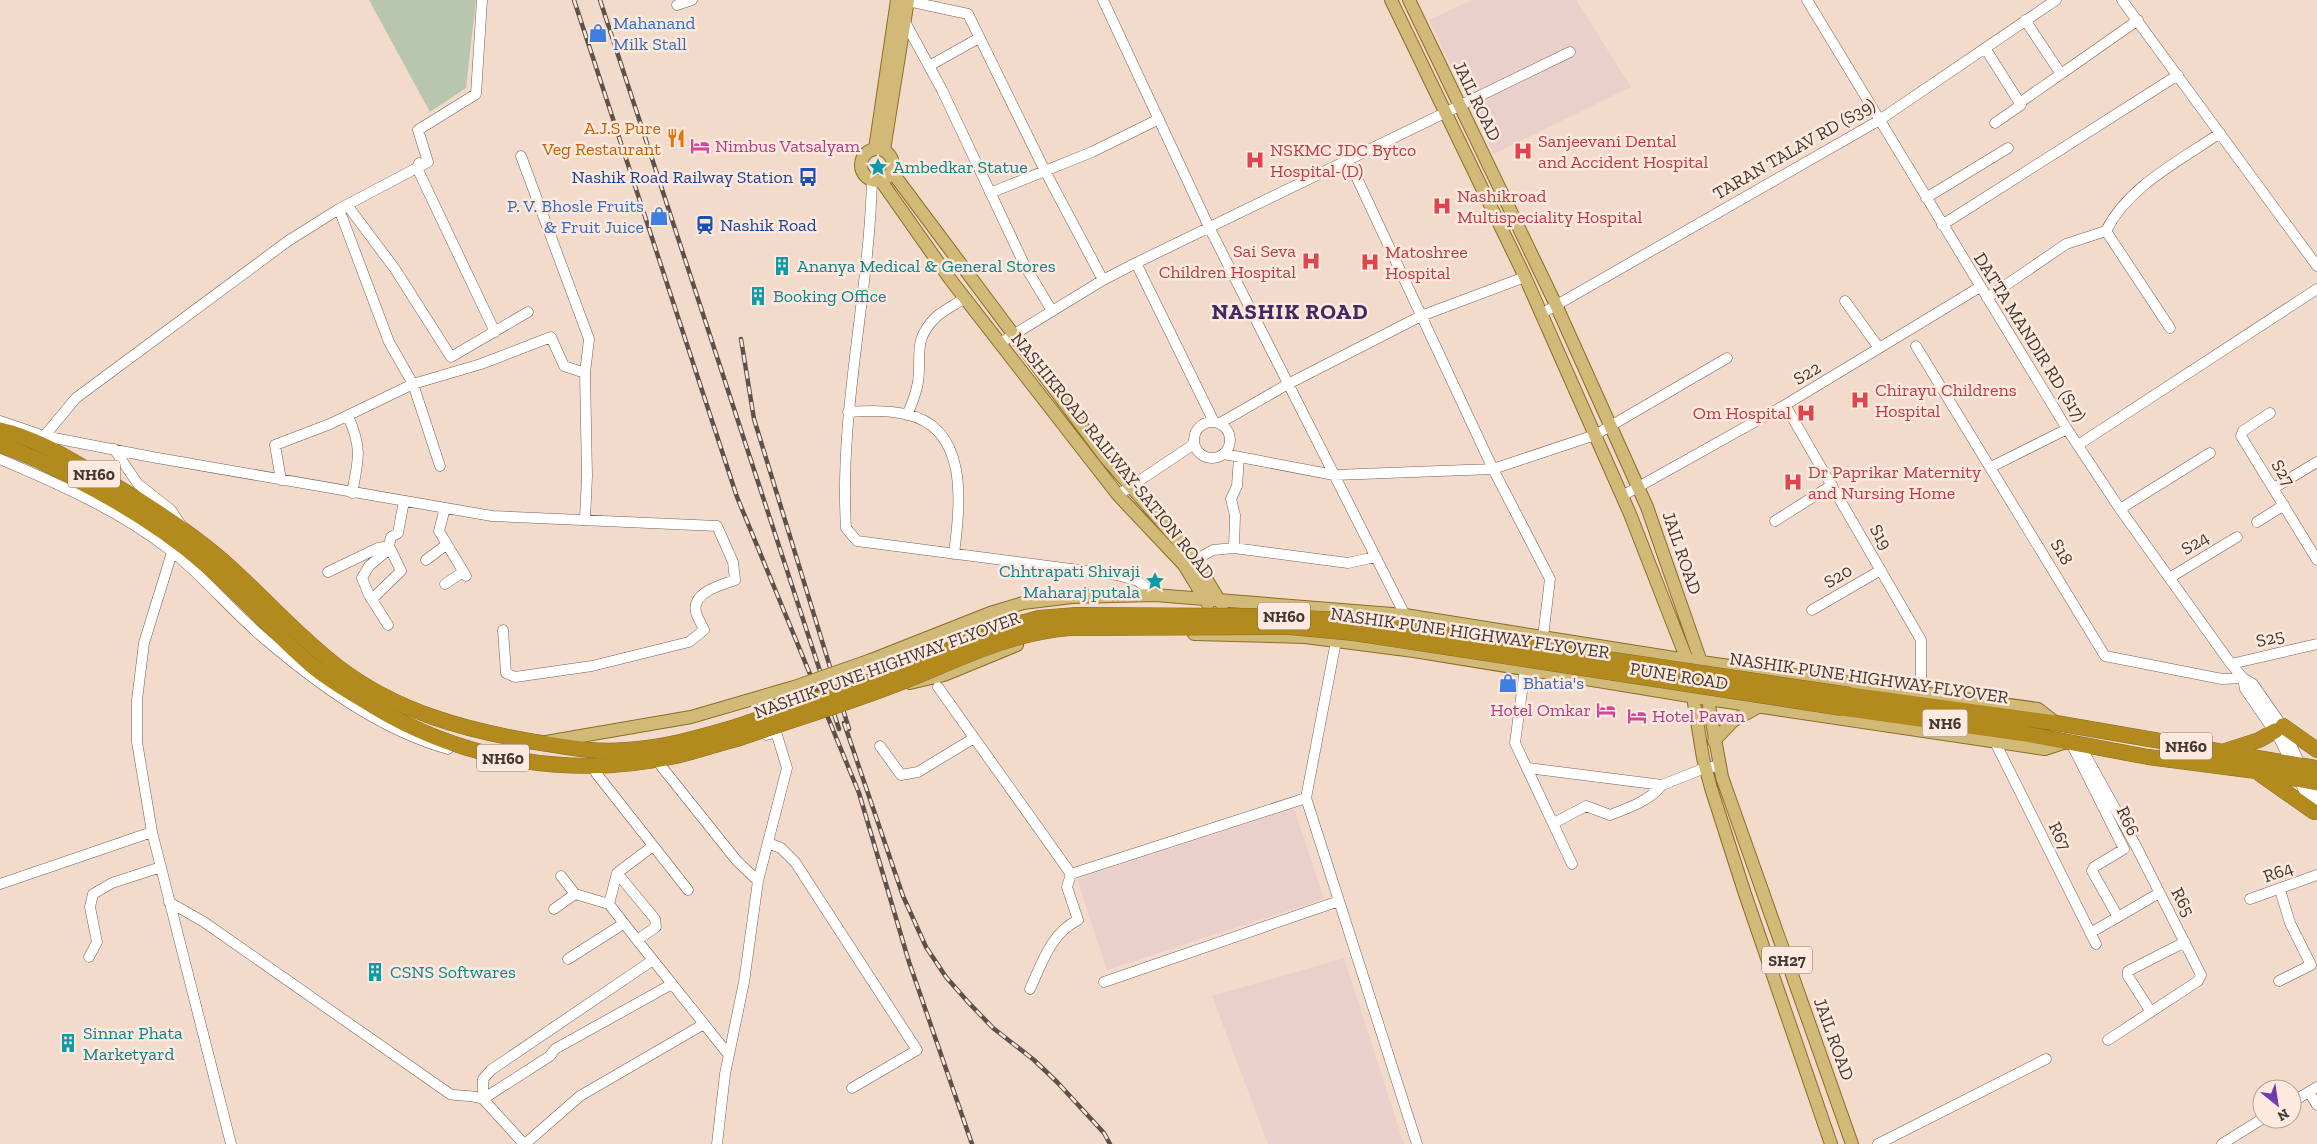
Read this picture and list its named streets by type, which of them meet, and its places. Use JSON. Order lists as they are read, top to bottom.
{
  "streets": {
    "highway": ["NH60", "NASHIK PUNE HIGHWAY FLYOVER", "NH6"],
    "main road": [
      "JAIL ROAD",
      "NASHIKROAD RAILWAY-SATION ROAD",
      "PUNE ROAD",
      "SH27"
    ],
    "street": [
      "TARAN TALAV RD (S39)",
      "DATTA MANDIR RD (S17)",
      "S22",
      "S27",
      "S19",
      "S24",
      "S18",
      "S20",
      "S25",
      "R66",
      "R67",
      "R64",
      "R65"
    ]
  },
  "crossings": [
    ["JAIL ROAD", "TARAN TALAV RD (S39)"],
    ["JAIL ROAD", "S22"],
    ["JAIL ROAD", "PUNE ROAD"],
    ["TARAN TALAV RD (S39)", "DATTA MANDIR RD (S17)"],
    ["DATTA MANDIR RD (S17)", "S22"],
    ["DATTA MANDIR RD (S17)", "NH60"],
    ["DATTA MANDIR RD (S17)", "S24"],
    ["DATTA MANDIR RD (S17)", "S18"],
    ["DATTA MANDIR RD (S17)", "S25"],
    ["DATTA MANDIR RD (S17)", "NH6"],
    ["S22", "S19"],
    ["NASHIKROAD RAILWAY-SATION ROAD", "PUNE ROAD"],
    ["NH60", "NASHIK PUNE HIGHWAY FLYOVER"],
    ["NH60", "NH6"],
    ["S19", "S20"],
    ["NASHIK PUNE HIGHWAY FLYOVER", "PUNE ROAD"],
    ["NASHIK PUNE HIGHWAY FLYOVER", "NH6"],
    ["NASHIK PUNE HIGHWAY FLYOVER", "R66"],
    ["NASHIK PUNE HIGHWAY FLYOVER", "R65"],
    ["PUNE ROAD", "NH6"],
    ["PUNE ROAD", "R66"],
    ["PUNE ROAD", "R67"],
    ["PUNE ROAD", "R65"],
    ["NH6", "R66"],
    ["NH6", "R65"],
    ["R66", "R65"]
  ],
  "districts": ["NASHIK ROAD"],
  "places": {
    "shop": ["Mahanand Milk Stall", "P. V. Bhosle Fruits & Fruit Juice", "Bhatia's"],
    "restaurant": ["A.J.S Pure Veg Restaurant"],
    "hotel": ["Nimbus Vatsalyam", "Hotel Omkar", "Hotel Pavan"],
    "hospital": [
      "Sanjeevani Dental and Accident Hospital",
      "NSKMC JDC Bytco Hospital-(D)",
      "Nashikroad Multispeciality Hospital",
      "Sai Seva Children Hospital",
      "Matoshree Hospital",
      "Chirayu Childrens Hospital",
      "Om Hospital",
      "Dr Paprikar Maternity and Nursing Home"
    ],
    "place": ["Ambedkar Statue", "Chhtrapati Shivaji Maharaj putala"],
    "bus stop": ["Nashik Road Railway Station"],
    "station": ["Nashik Road"],
    "building": [
      "Ananya Medical & General Stores",
      "Booking Office",
      "CSNS Softwares",
      "Sinnar Phata Marketyard"
    ]
  },
  "north": "bottom right"
}
